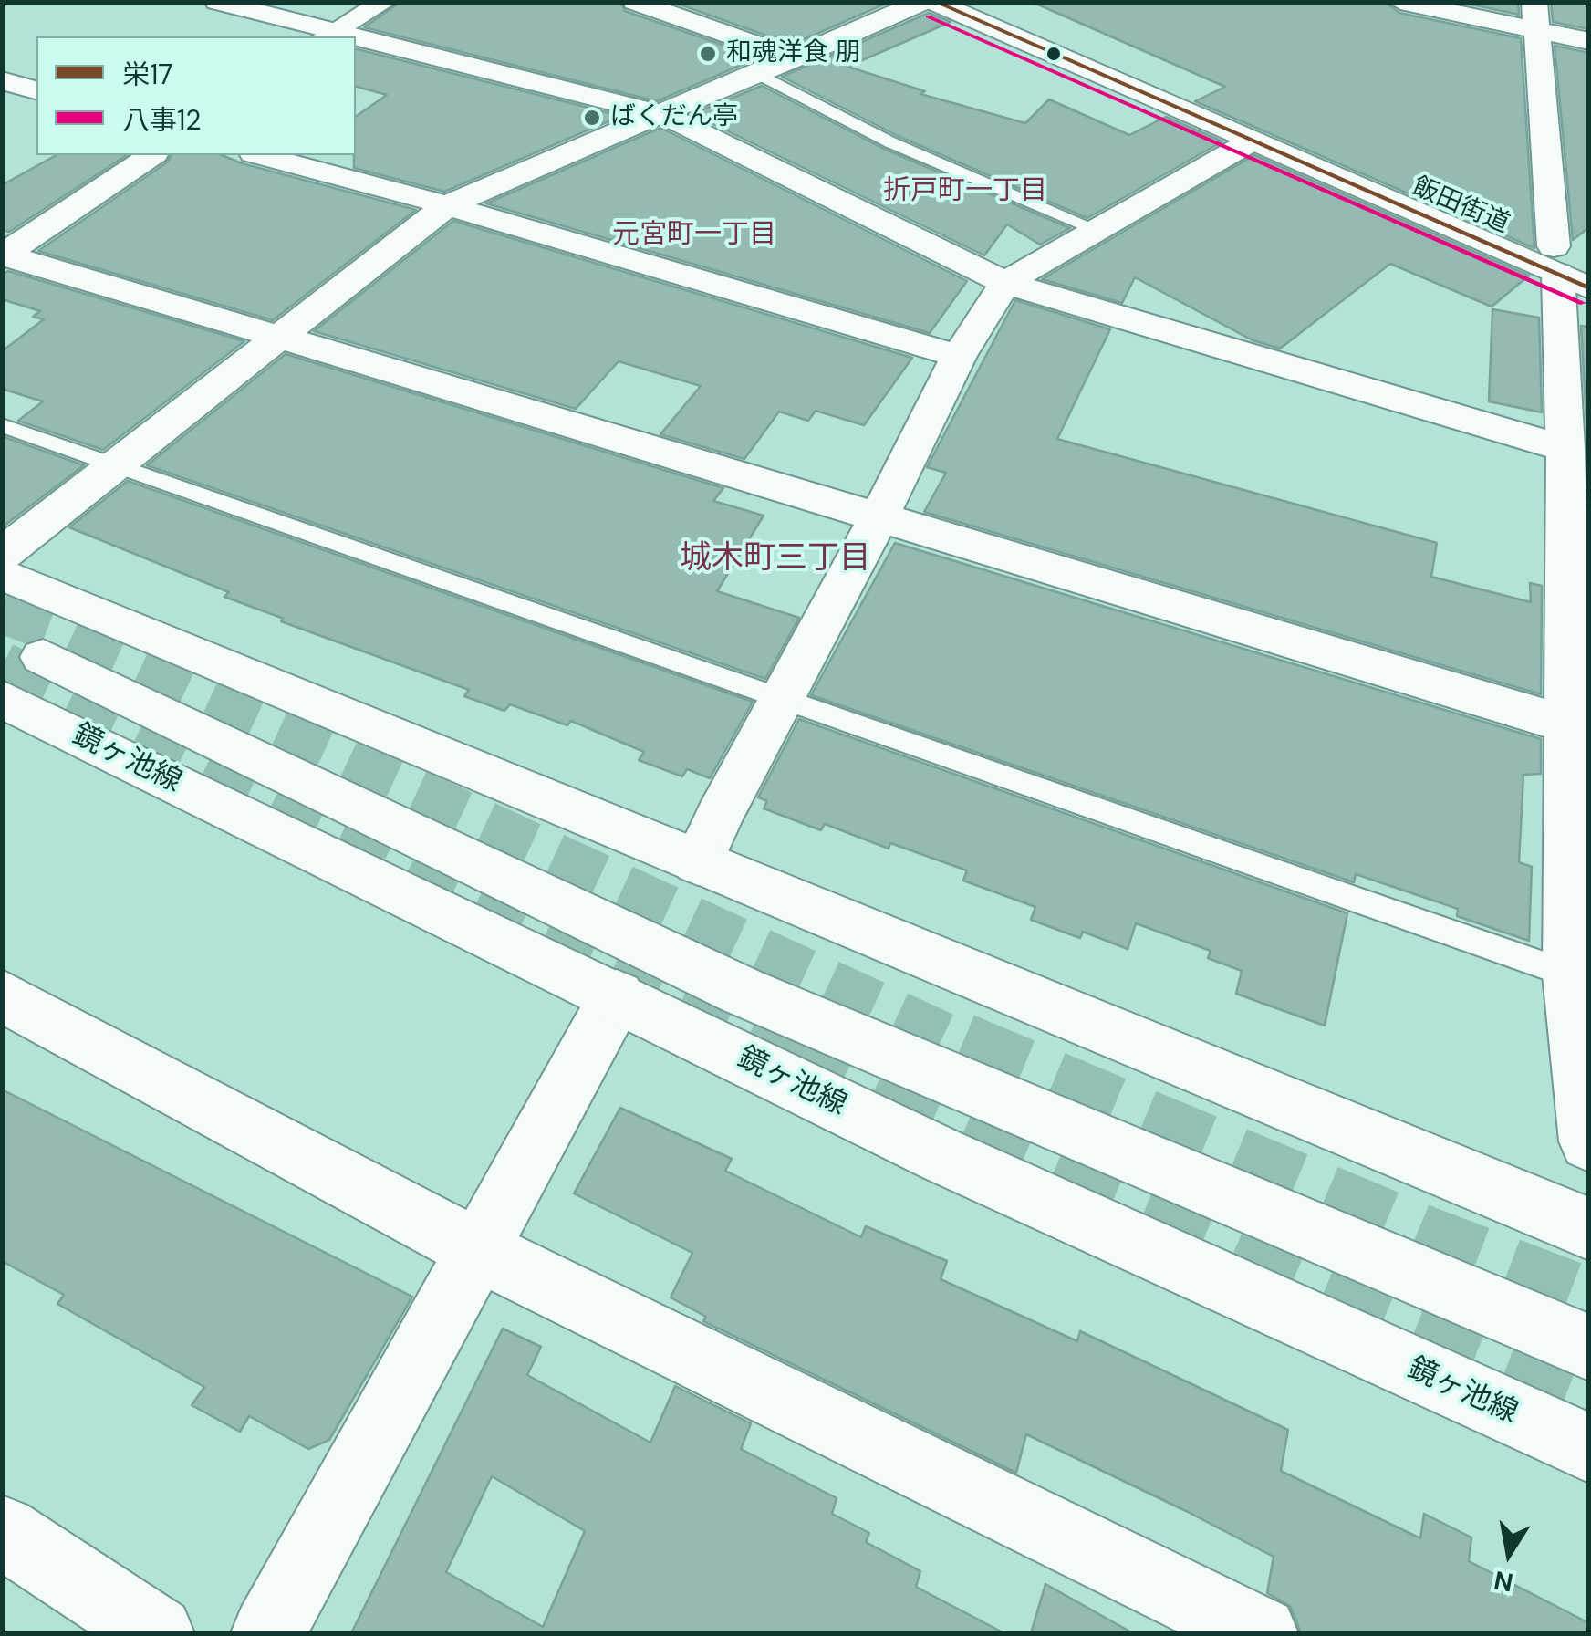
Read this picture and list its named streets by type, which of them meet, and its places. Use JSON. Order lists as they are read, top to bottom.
{
  "streets": {
    "main road": ["飯田街道", "鏡ヶ池線"]
  },
  "districts": ["折戸町一丁目", "元宮町一丁目", "城木町三丁目"],
  "places": ["和魂洋食 朋", "ばくだん亭"],
  "lines": ["transit line 栄17", "transit line 八事12"],
  "legend": ["栄17", "八事12"],
  "north": "bottom"
}
